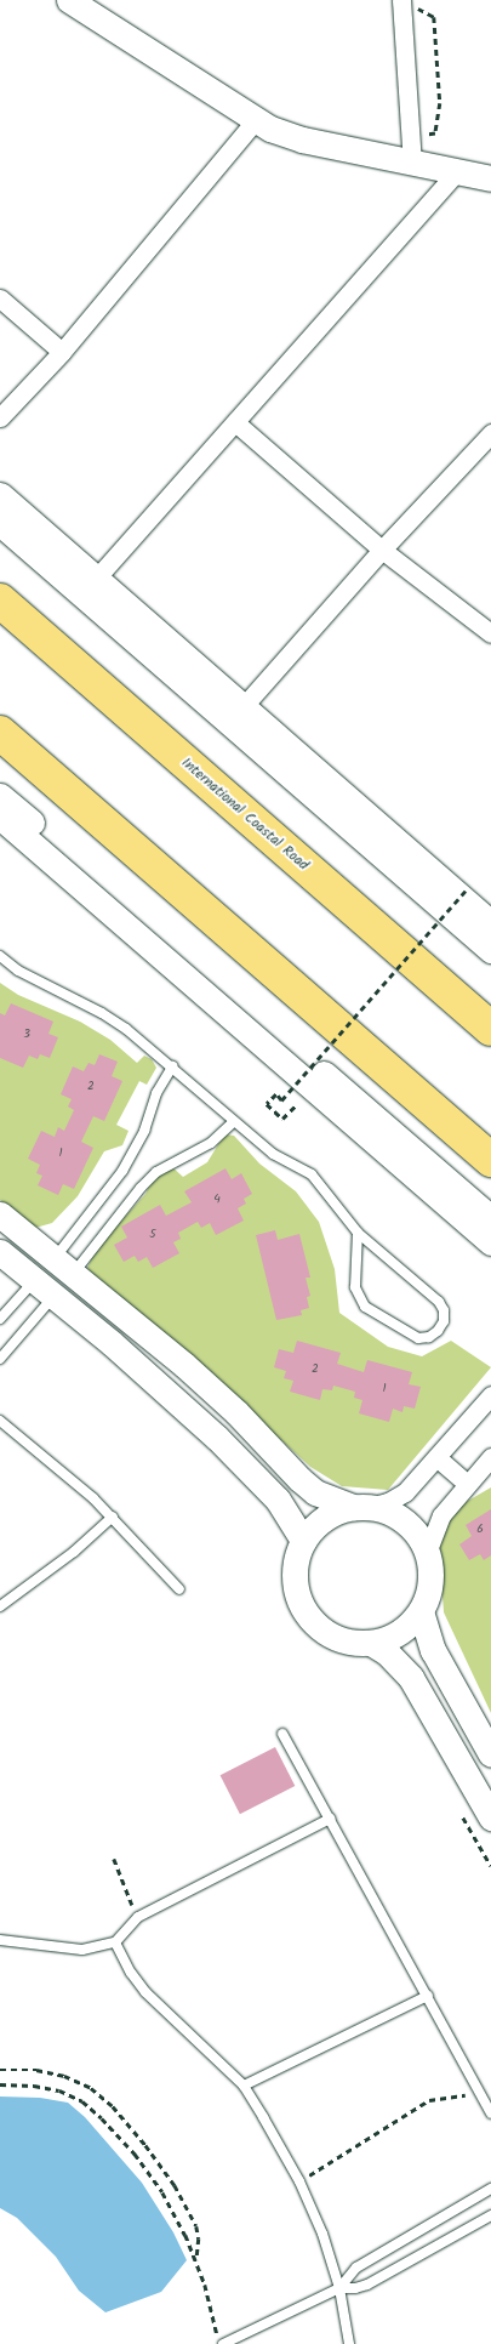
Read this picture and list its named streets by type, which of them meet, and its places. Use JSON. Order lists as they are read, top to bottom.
{
  "streets": {
    "highway": ["International Coastal Road"]
  },
  "house_numbers": [
    "3",
    "2",
    "1",
    "4",
    "5",
    "2",
    "1",
    "6"
  ]
}
